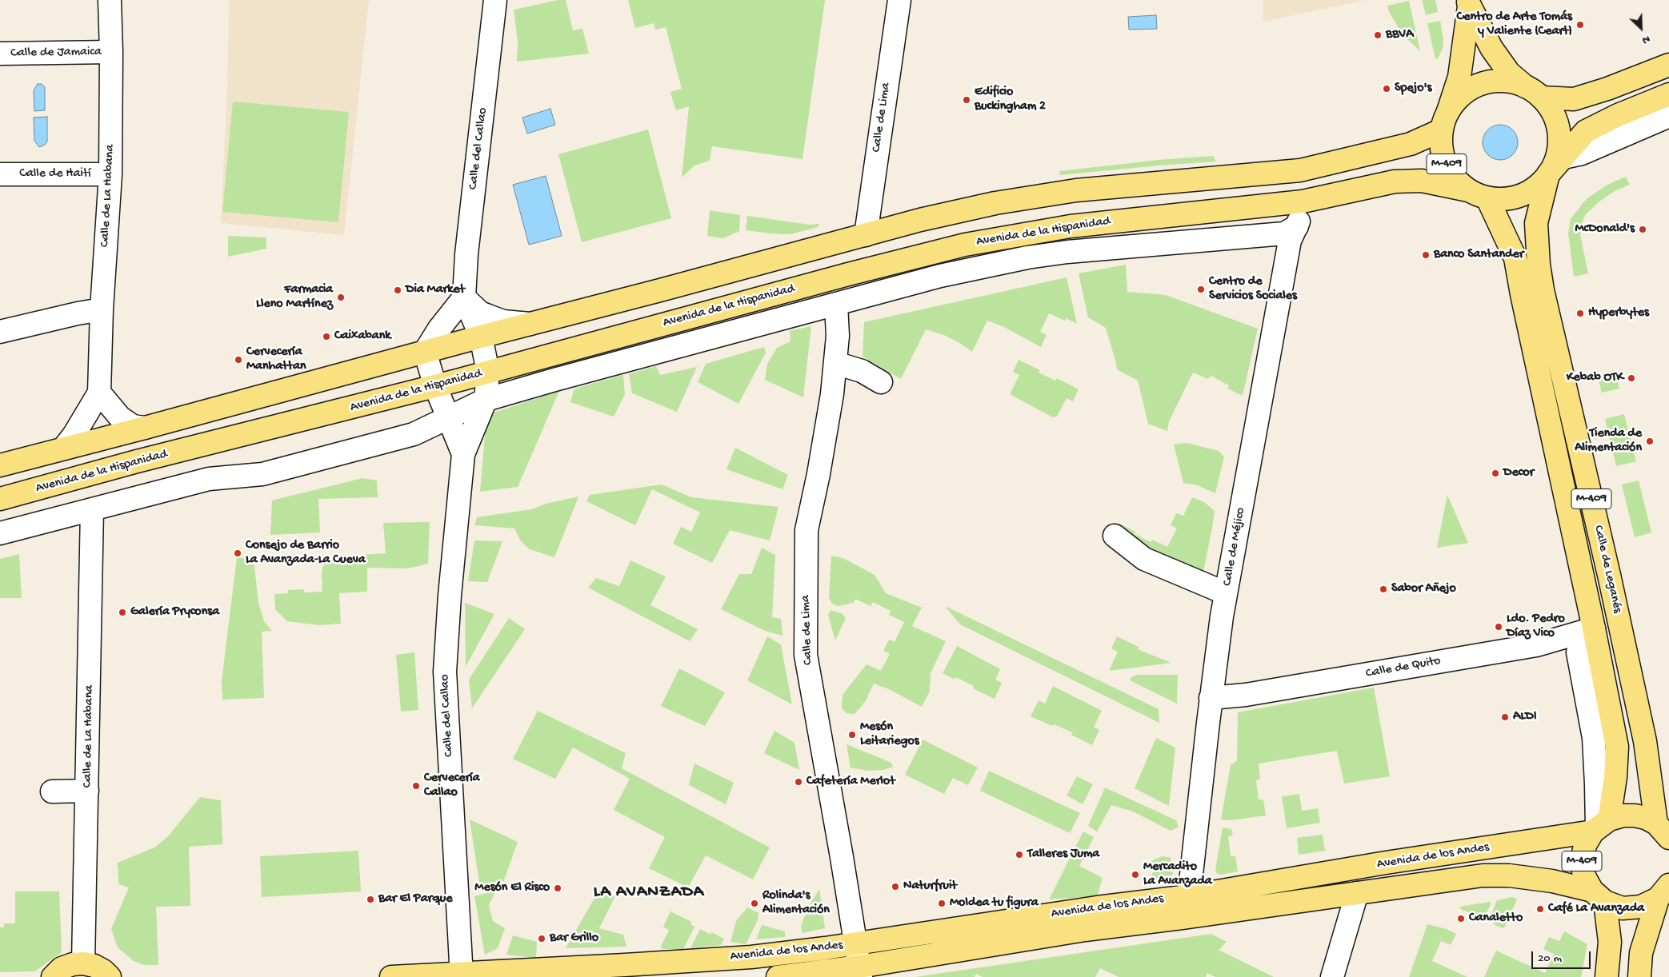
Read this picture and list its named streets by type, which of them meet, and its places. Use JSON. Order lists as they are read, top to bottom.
{
  "streets": {
    "main road": [
      "M-409",
      "Avenida de la Hispanidad",
      "Calle de Leganés",
      "Avenida de los Andes"
    ],
    "street": [
      "Calle de Jamaica",
      "Calle de Lima",
      "Calle del Callao",
      "Calle de Haití",
      "Calle de La Habana",
      "Calle de Méjico",
      "Calle de Quito"
    ]
  },
  "crossings": [
    ["Calle de Jamaica", "Calle de La Habana"],
    ["Calle de Lima", "Avenida de la Hispanidad"],
    ["Calle de Lima", "Avenida de los Andes"],
    ["Calle del Callao", "Avenida de la Hispanidad"],
    ["Calle del Callao", "Avenida de los Andes"],
    ["M-409", "Avenida de la Hispanidad"],
    ["M-409", "Calle de Leganés"],
    ["M-409", "Avenida de los Andes"],
    ["Calle de Haití", "Calle de La Habana"],
    ["Calle de La Habana", "Avenida de la Hispanidad"],
    ["Avenida de la Hispanidad", "Calle de Méjico"],
    ["Avenida de la Hispanidad", "Calle de Leganés"],
    ["Calle de Méjico", "Calle de Quito"],
    ["Calle de Méjico", "Avenida de los Andes"],
    ["Calle de Leganés", "Calle de Quito"],
    ["Calle de Leganés", "Avenida de los Andes"]
  ],
  "districts": ["LA AVANZADA"],
  "places": [
    "Centro de Arte Tomás y Valiente (Ceart)",
    "BBVA",
    "Spejo's",
    "Edificio Buckingham 2",
    "McDonald's",
    "Banco Santander",
    "Centro de Servicios Sociales",
    "Dia Market",
    "Farmacia Lleno Martínez",
    "Hyperbytes",
    "Caixabank",
    "Cervecería Manhattan",
    "Kebab OTK",
    "Tienda de Alimentación",
    "Decor",
    "Consejo de Barrio La Avanzada-La Cueva",
    "Sabor Añejo",
    "Galería Pryconsa",
    "Ldo. Pedro Díaz Vico",
    "ALDI",
    "Mesón Leitariegos",
    "Cafetería Merlot",
    "Cervecería Callao",
    "Talleres Juma",
    "Mercadito La Avanzada",
    "Naturfruit",
    "Mesón El Risco",
    "Bar El Parque",
    "Rolinda's Alimentación",
    "Moldea tu figura",
    "Café La Avanzada",
    "Canaletto",
    "Bar Grillo"
  ],
  "scale_bar": "20 m",
  "north": "bottom right"
}
